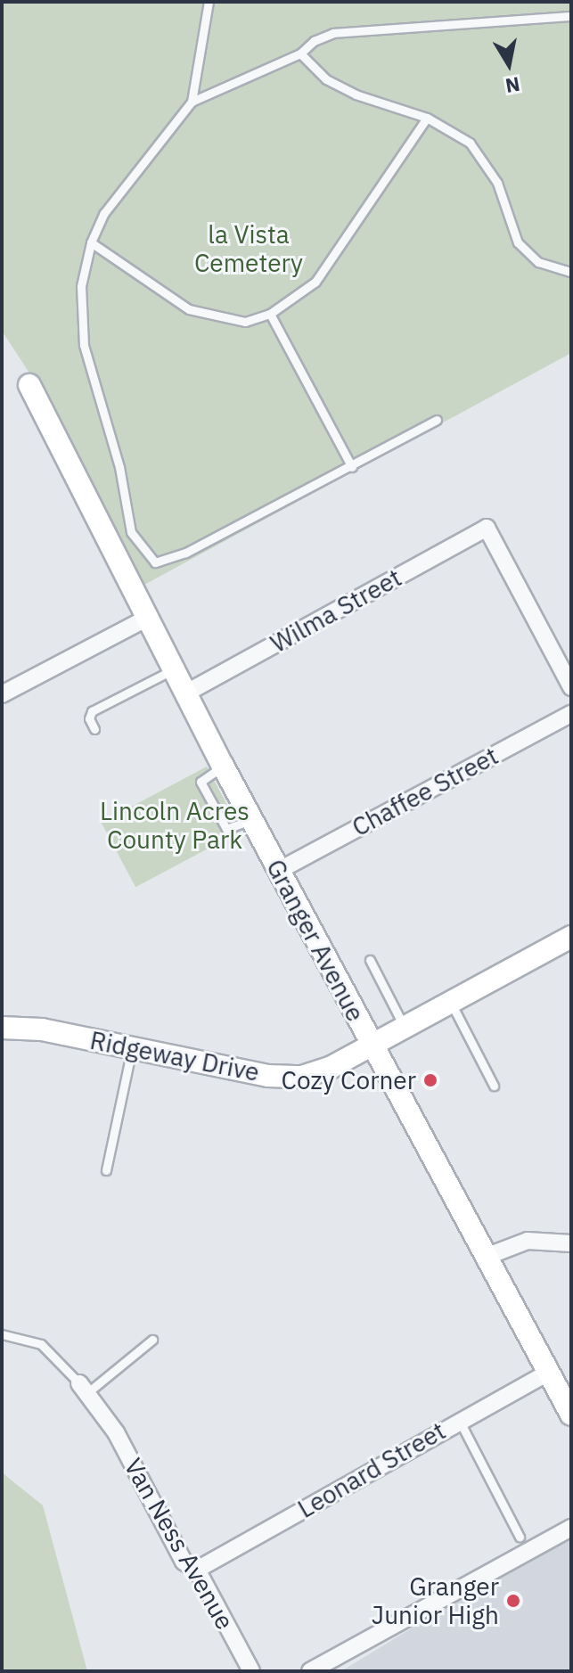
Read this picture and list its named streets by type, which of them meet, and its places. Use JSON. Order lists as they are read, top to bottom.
{
  "streets": {
    "street": [
      "Wilma Street",
      "Chaffee Street",
      "Granger Avenue",
      "Ridgeway Drive",
      "Leonard Street",
      "Van Ness Avenue"
    ]
  },
  "crossings": [
    ["Wilma Street", "Granger Avenue"],
    ["Chaffee Street", "Granger Avenue"],
    ["Granger Avenue", "Ridgeway Drive"],
    ["Granger Avenue", "Leonard Street"],
    ["Leonard Street", "Van Ness Avenue"]
  ],
  "parks": ["la Vista Cemetery", "Lincoln Acres County Park"],
  "places": ["Cozy Corner", "Granger Junior High"],
  "north": "bottom"
}
